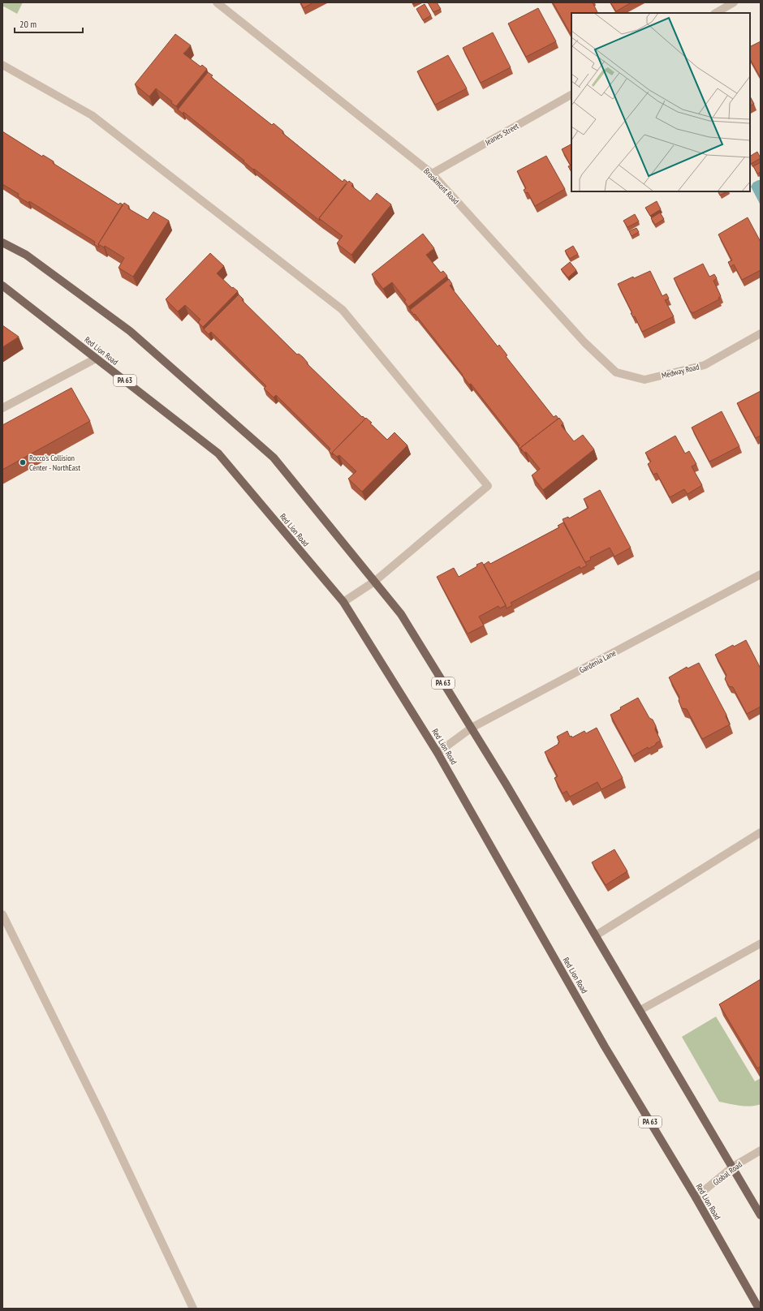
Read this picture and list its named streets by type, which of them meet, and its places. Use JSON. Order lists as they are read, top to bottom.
{
  "streets": {
    "main road": ["Red Lion Road", "PA 63"],
    "street": [
      "Jeanes Street",
      "Brookmont Road",
      "Medway Road",
      "Gardenia Lane",
      "Global Road"
    ]
  },
  "crossings": [
    ["Jeanes Street", "Brookmont Road"],
    ["Brookmont Road", "Medway Road"],
    ["Red Lion Road", "Gardenia Lane"],
    ["Red Lion Road", "Global Road"],
    ["PA 63", "Gardenia Lane"],
    ["PA 63", "Global Road"]
  ],
  "places": ["Rocco's Collision Center - NorthEast"],
  "scale_bar": "20 m"
}
